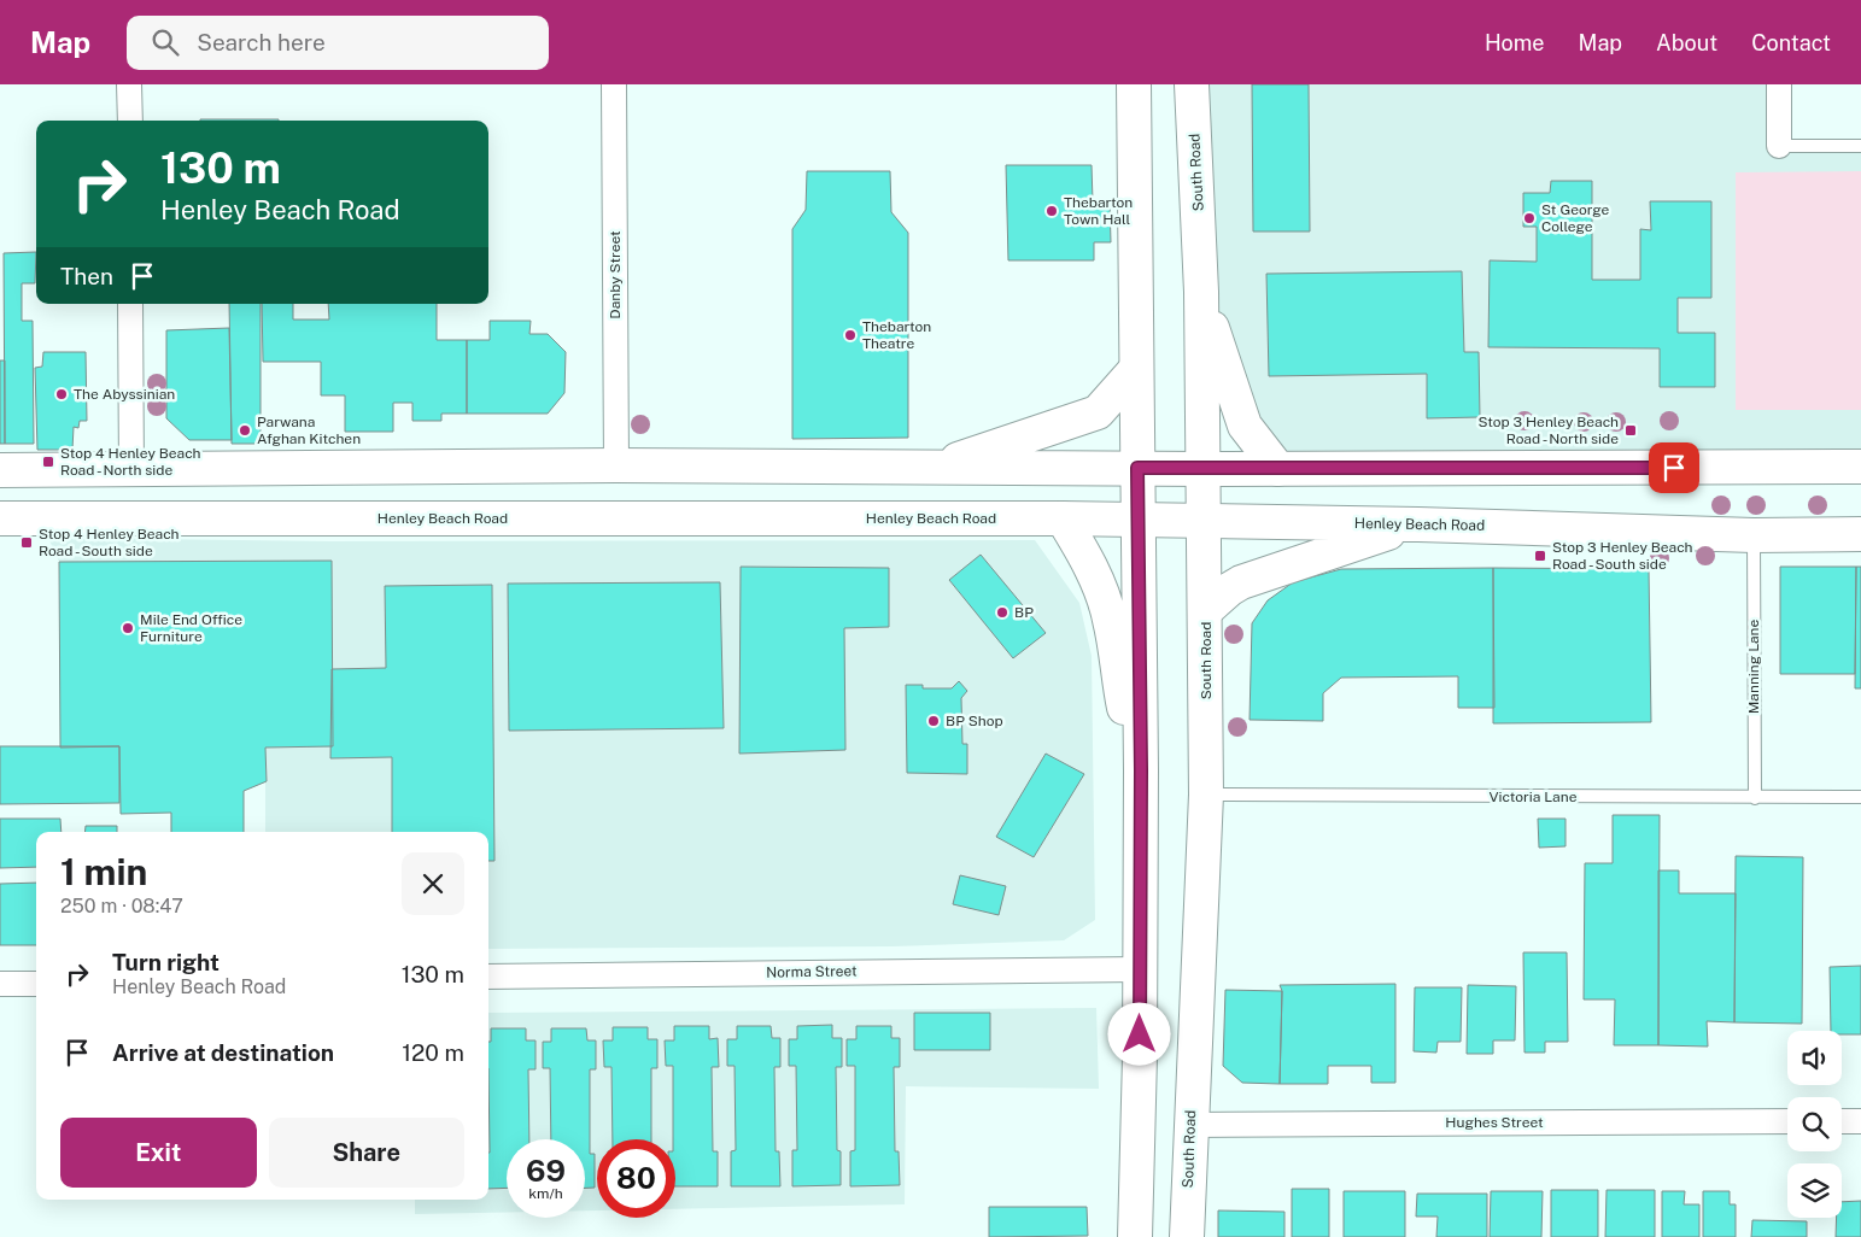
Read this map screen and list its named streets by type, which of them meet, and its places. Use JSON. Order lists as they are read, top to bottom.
{
  "streets": {
    "main road": ["South Road", "Henley Beach Road"],
    "street": ["Danby Street", "Norma Street", "Hughes Street"],
    "lane": ["Manning Lane", "Victoria Lane"]
  },
  "crossings": [
    ["South Road", "Henley Beach Road"],
    ["South Road", "Victoria Lane"],
    ["South Road", "Hughes Street"],
    ["Henley Beach Road", "Manning Lane"],
    ["Manning Lane", "Victoria Lane"]
  ],
  "places": {
    "other": [
      "Thebarton Town Hall",
      "St George College",
      "Thebarton Theatre",
      "The Abyssinian",
      "Parwana Afghan Kitchen",
      "BP",
      "Mile End Office Furniture",
      "BP Shop"
    ],
    "transit": [
      "Stop 3 Henley Beach Road - North side",
      "Stop 4 Henley Beach Road - North side",
      "Stop 4 Henley Beach Road - South side",
      "Stop 3 Henley Beach Road - South side"
    ]
  },
  "page": {
    "header": "Map",
    "search": "Search here",
    "nav": [
      "Home",
      "Map",
      "About",
      "Contact"
    ],
    "turn": ["130 m", "Henley Beach Road"],
    "then": "Then",
    "heading": ["1 min", "250 m · 08:47"],
    "list": [
      {
        "name": "Turn right",
        "note": "Henley Beach Road",
        "value": "130 m"
      },
      {
        "name": "Arrive at destination",
        "value": "120 m"
      }
    ],
    "buttons": ["Exit", "Share"],
    "speed": "69 km/h",
    "limit": "80"
  }
}
